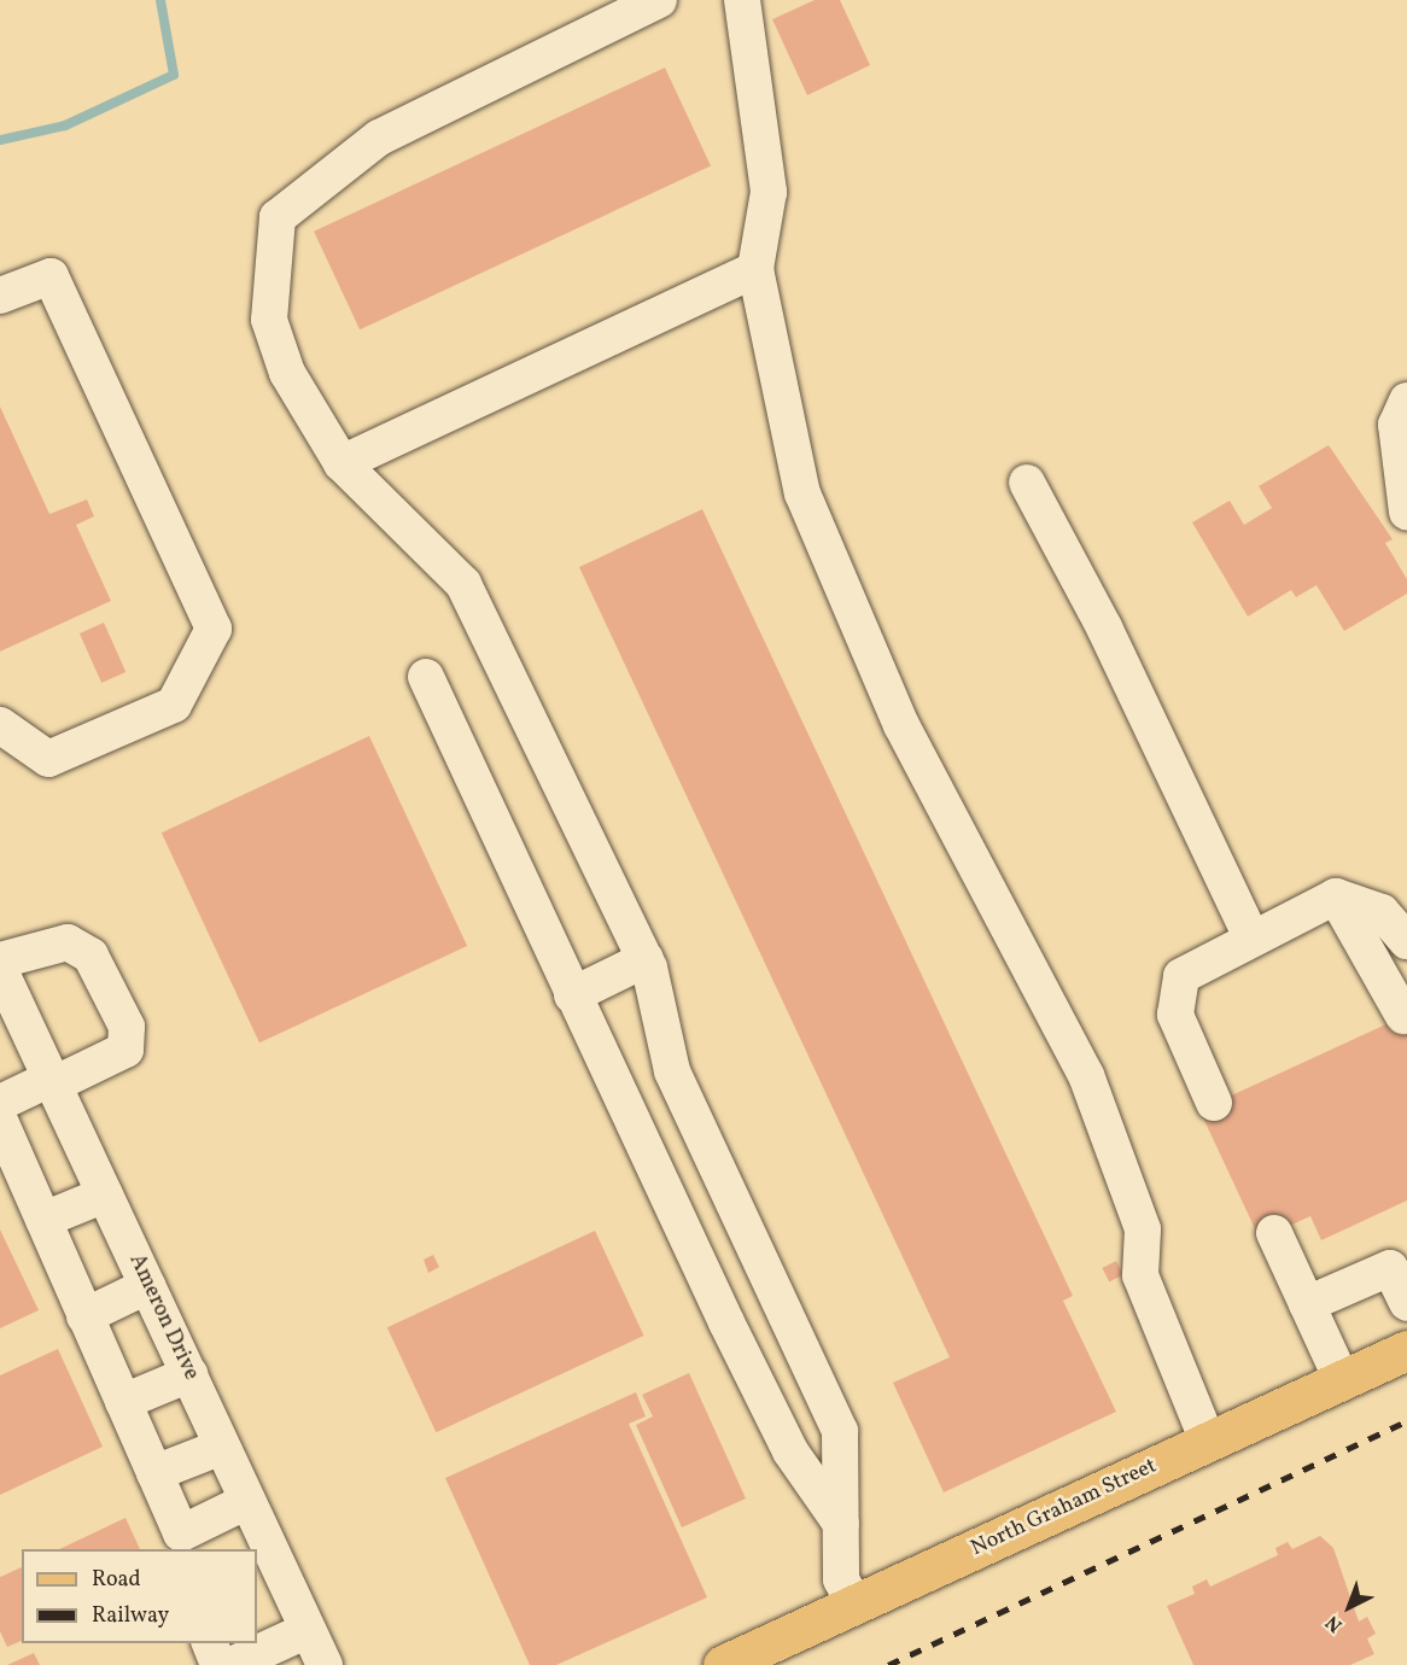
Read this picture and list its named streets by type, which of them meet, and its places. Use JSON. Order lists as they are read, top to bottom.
{
  "streets": {
    "main road": ["North Graham Street"],
    "street": ["Ameron Drive"]
  },
  "legend": ["Road", "Railway"],
  "north": "bottom left"
}
